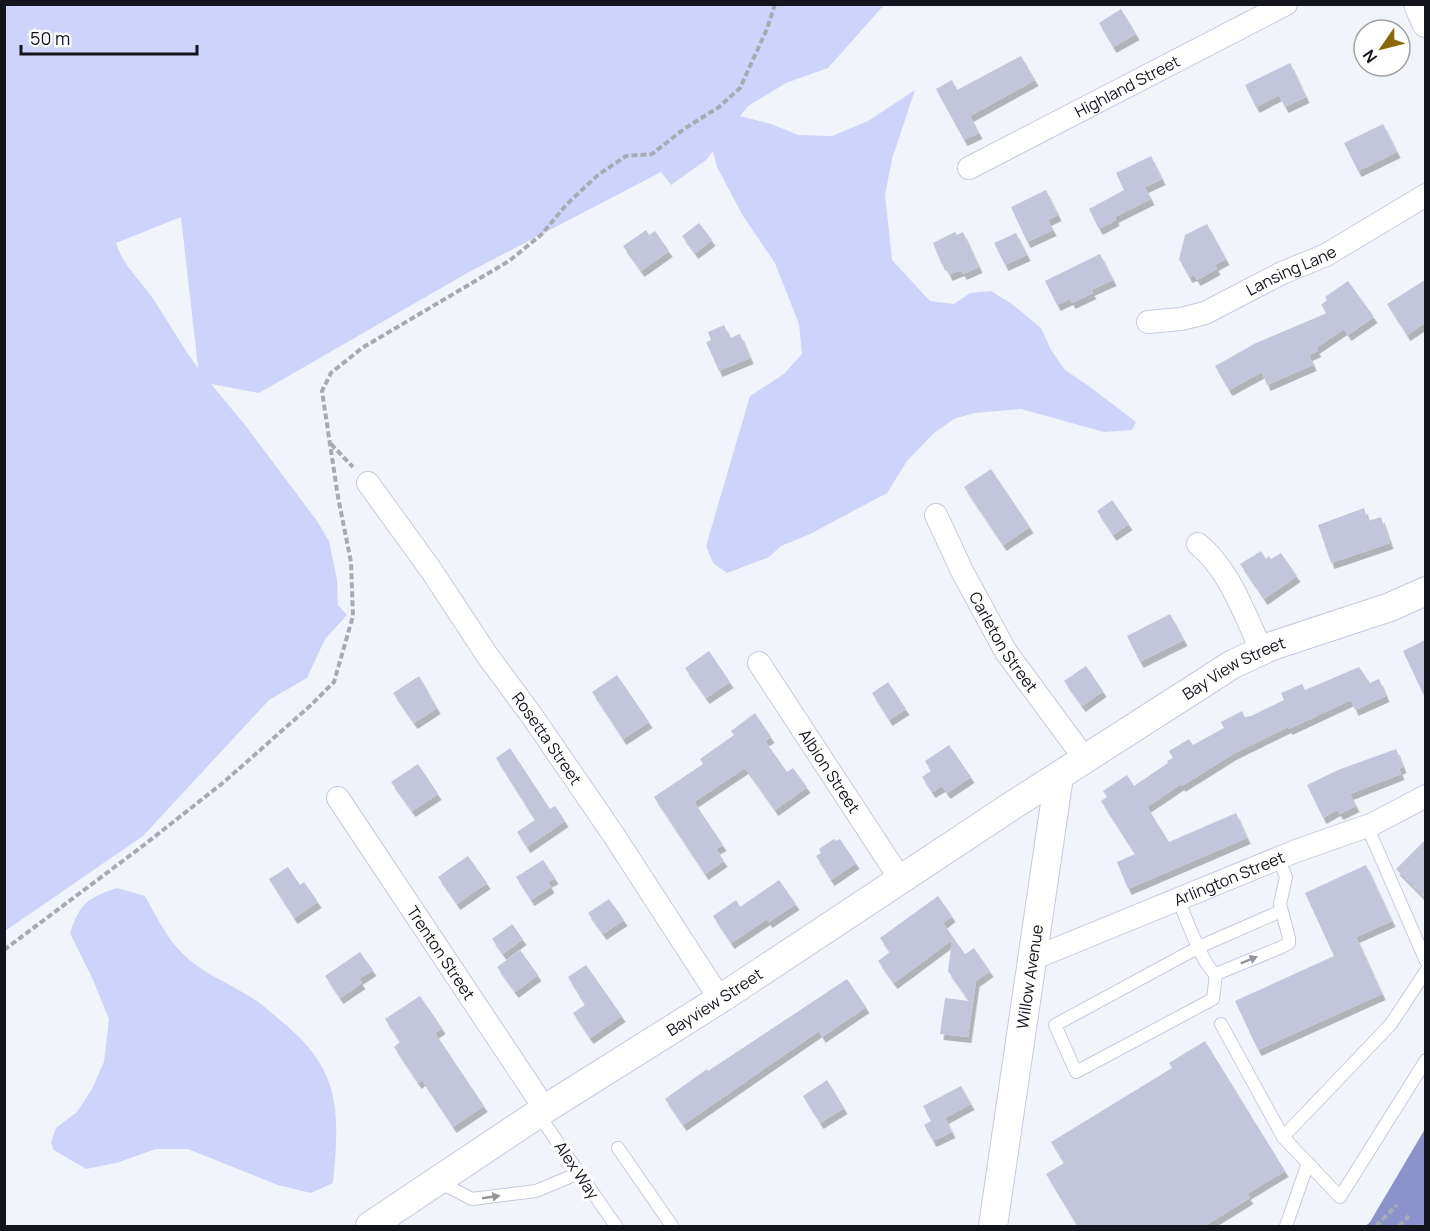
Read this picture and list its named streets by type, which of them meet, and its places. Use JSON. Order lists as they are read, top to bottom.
{
  "streets": {
    "street": [
      "Highland Street",
      "Lansing Lane",
      "Carleton Street",
      "Bay View Street",
      "Rosetta Street",
      "Albion Street",
      "Arlington Street",
      "Trenton Street",
      "Willow Avenue",
      "Bayview Street"
    ],
    "lane": ["Alex Way"]
  },
  "crossings": [
    ["Carleton Street", "Bay View Street"],
    ["Bay View Street", "Willow Avenue"],
    ["Bay View Street", "Bayview Street"],
    ["Rosetta Street", "Bayview Street"],
    ["Albion Street", "Bayview Street"],
    ["Arlington Street", "Willow Avenue"],
    ["Trenton Street", "Bayview Street"],
    ["Trenton Street", "Alex Way"],
    ["Willow Avenue", "Bayview Street"],
    ["Bayview Street", "Alex Way"]
  ],
  "scale_bar": "50 m",
  "north": "bottom left"
}
